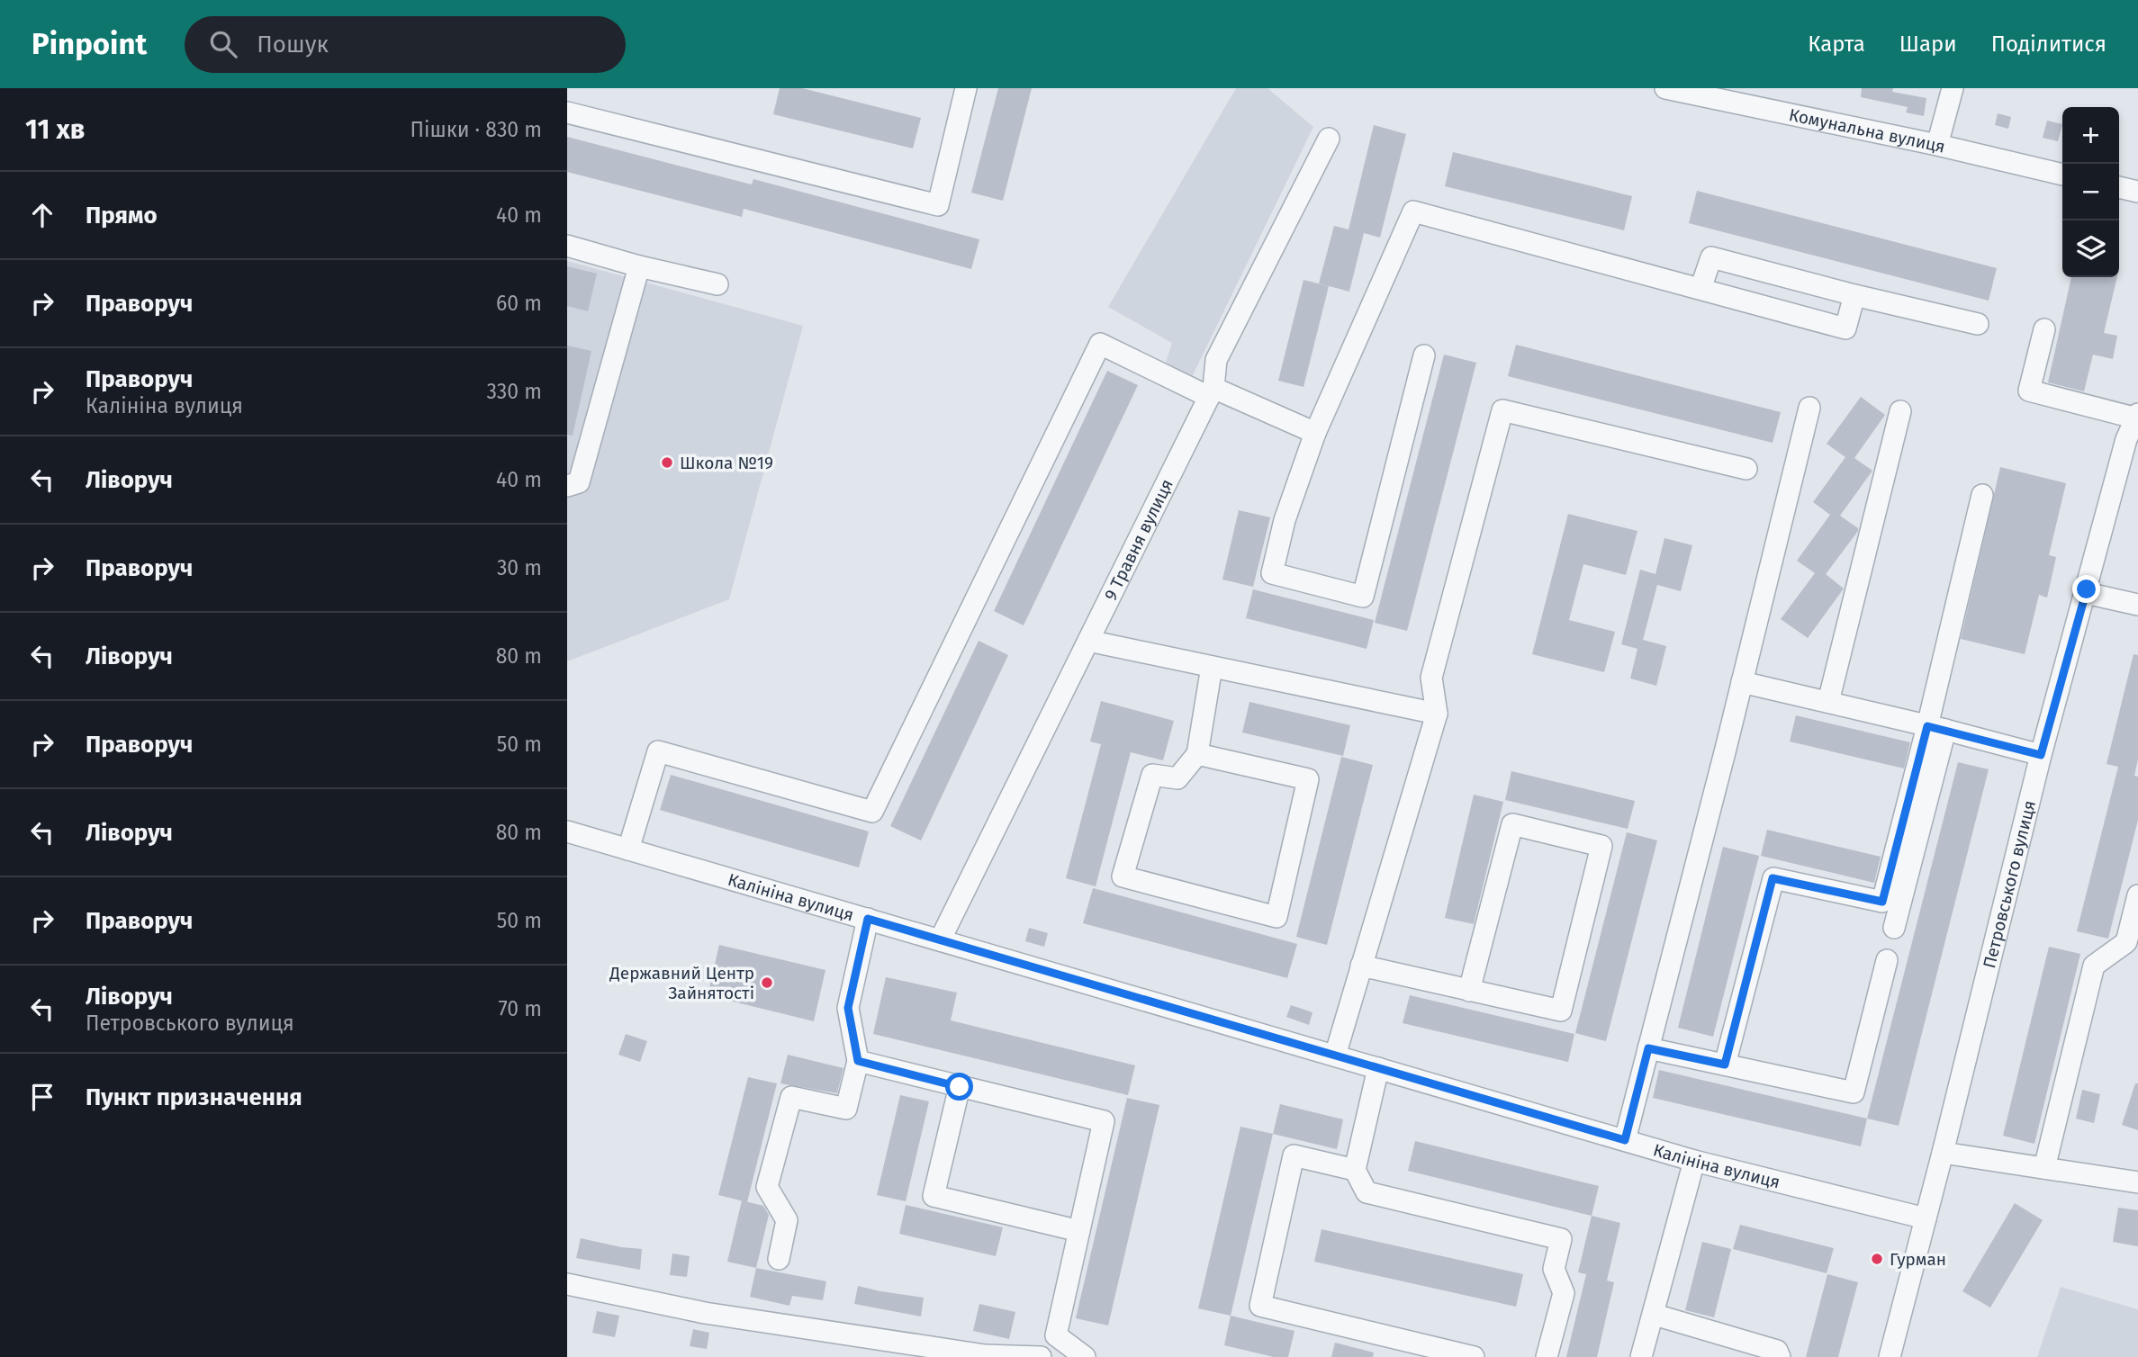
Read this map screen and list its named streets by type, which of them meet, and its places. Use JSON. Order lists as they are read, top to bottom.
{
  "streets": {
    "street": [
      "Комунальна вулиця",
      "9 Травня вулиця",
      "Петровського вулиця",
      "Калініна вулиця"
    ]
  },
  "crossings": [
    ["9 Травня вулиця", "Калініна вулиця"],
    ["Петровського вулиця", "Калініна вулиця"]
  ],
  "places": ["Школа №19", "Державний Центр Зайнятості", "Гурман"],
  "page": {
    "header": "Pinpoint",
    "search": "Пошук",
    "nav": ["Карта", "Шари", "Поділитися"],
    "heading": ["11 хв", "Пішки · 830 m"],
    "map_buttons": ["+", "−"],
    "list": [
      ["Прямо", "40 m"],
      ["Праворуч", "60 m"],
      ["Праворуч", "Калініна вулиця", "330 m"],
      ["Ліворуч", "40 m"],
      ["Праворуч", "30 m"],
      ["Ліворуч", "80 m"],
      ["Праворуч", "50 m"],
      ["Ліворуч", "80 m"],
      ["Праворуч", "50 m"],
      ["Ліворуч", "Петровського вулиця", "70 m"],
      "Пункт призначення"
    ]
  }
}
